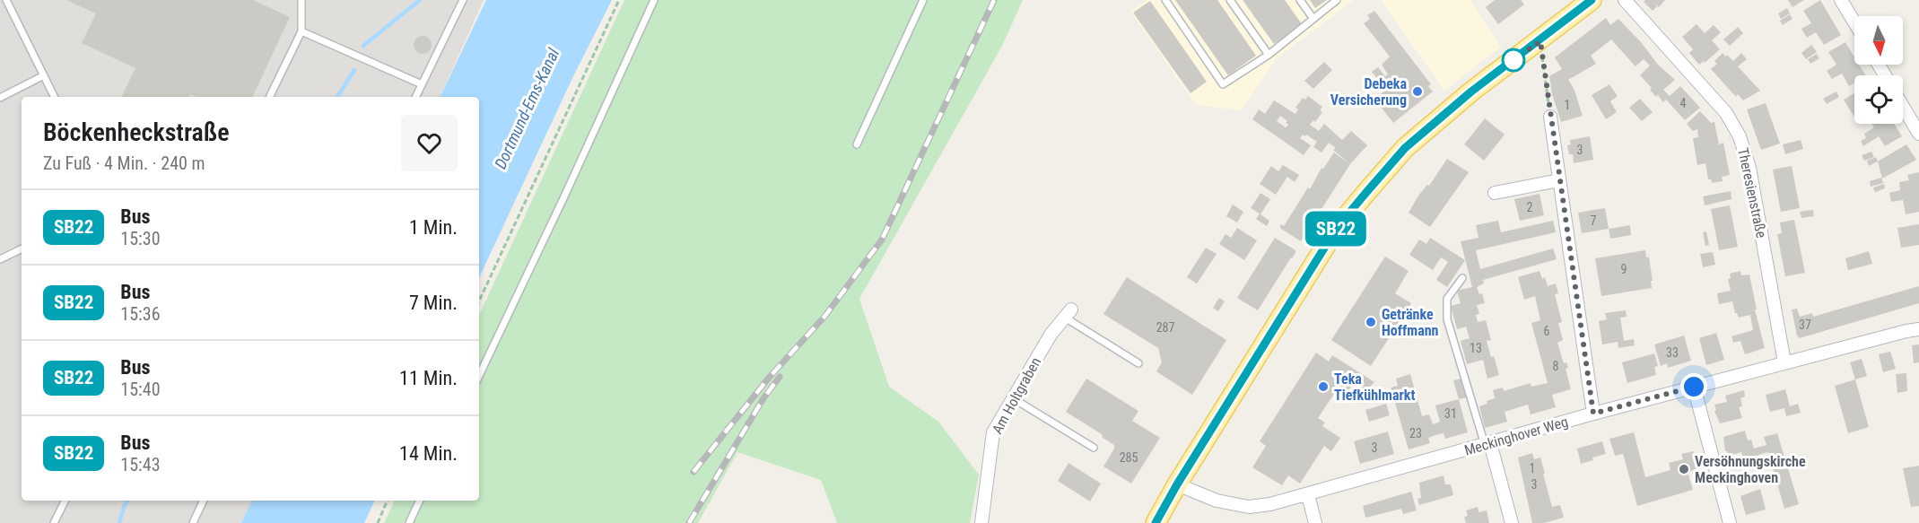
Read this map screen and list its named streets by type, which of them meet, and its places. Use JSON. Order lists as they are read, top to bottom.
{
  "streets": {
    "street": ["Theresienstraße", "Am Holtgraben", "Meckinghover Weg"]
  },
  "crossings": [
    ["Theresienstraße", "Meckinghover Weg"]
  ],
  "water": ["Dortmund-Ems-Kanal"],
  "places": [
    "Debeka Versicherung",
    "Getränke Hoffmann",
    "Teka Tiefkühlmarkt",
    "Versöhnungskirche Meckinghoven"
  ],
  "lines": ["bus line SB22"],
  "house_numbers": [
    "4",
    "1",
    "3",
    "2",
    "7",
    "9",
    "37",
    "287",
    "6",
    "13",
    "33",
    "8",
    "31",
    "23",
    "3",
    "285",
    "1",
    "3"
  ],
  "north": "bottom",
  "page": {
    "on_map": "SB22",
    "heading": ["Böckenheckstraße", "Zu Fuß · 4 Min. · 240 m"],
    "list": [
      {
        "mark": "SB22",
        "name": "Bus",
        "note": "15:30",
        "value": "1 Min."
      },
      {
        "mark": "SB22",
        "name": "Bus",
        "note": "15:36",
        "value": "7 Min."
      },
      {
        "mark": "SB22",
        "name": "Bus",
        "note": "15:40",
        "value": "11 Min."
      },
      {
        "mark": "SB22",
        "name": "Bus",
        "note": "15:43",
        "value": "14 Min."
      }
    ]
  }
}
